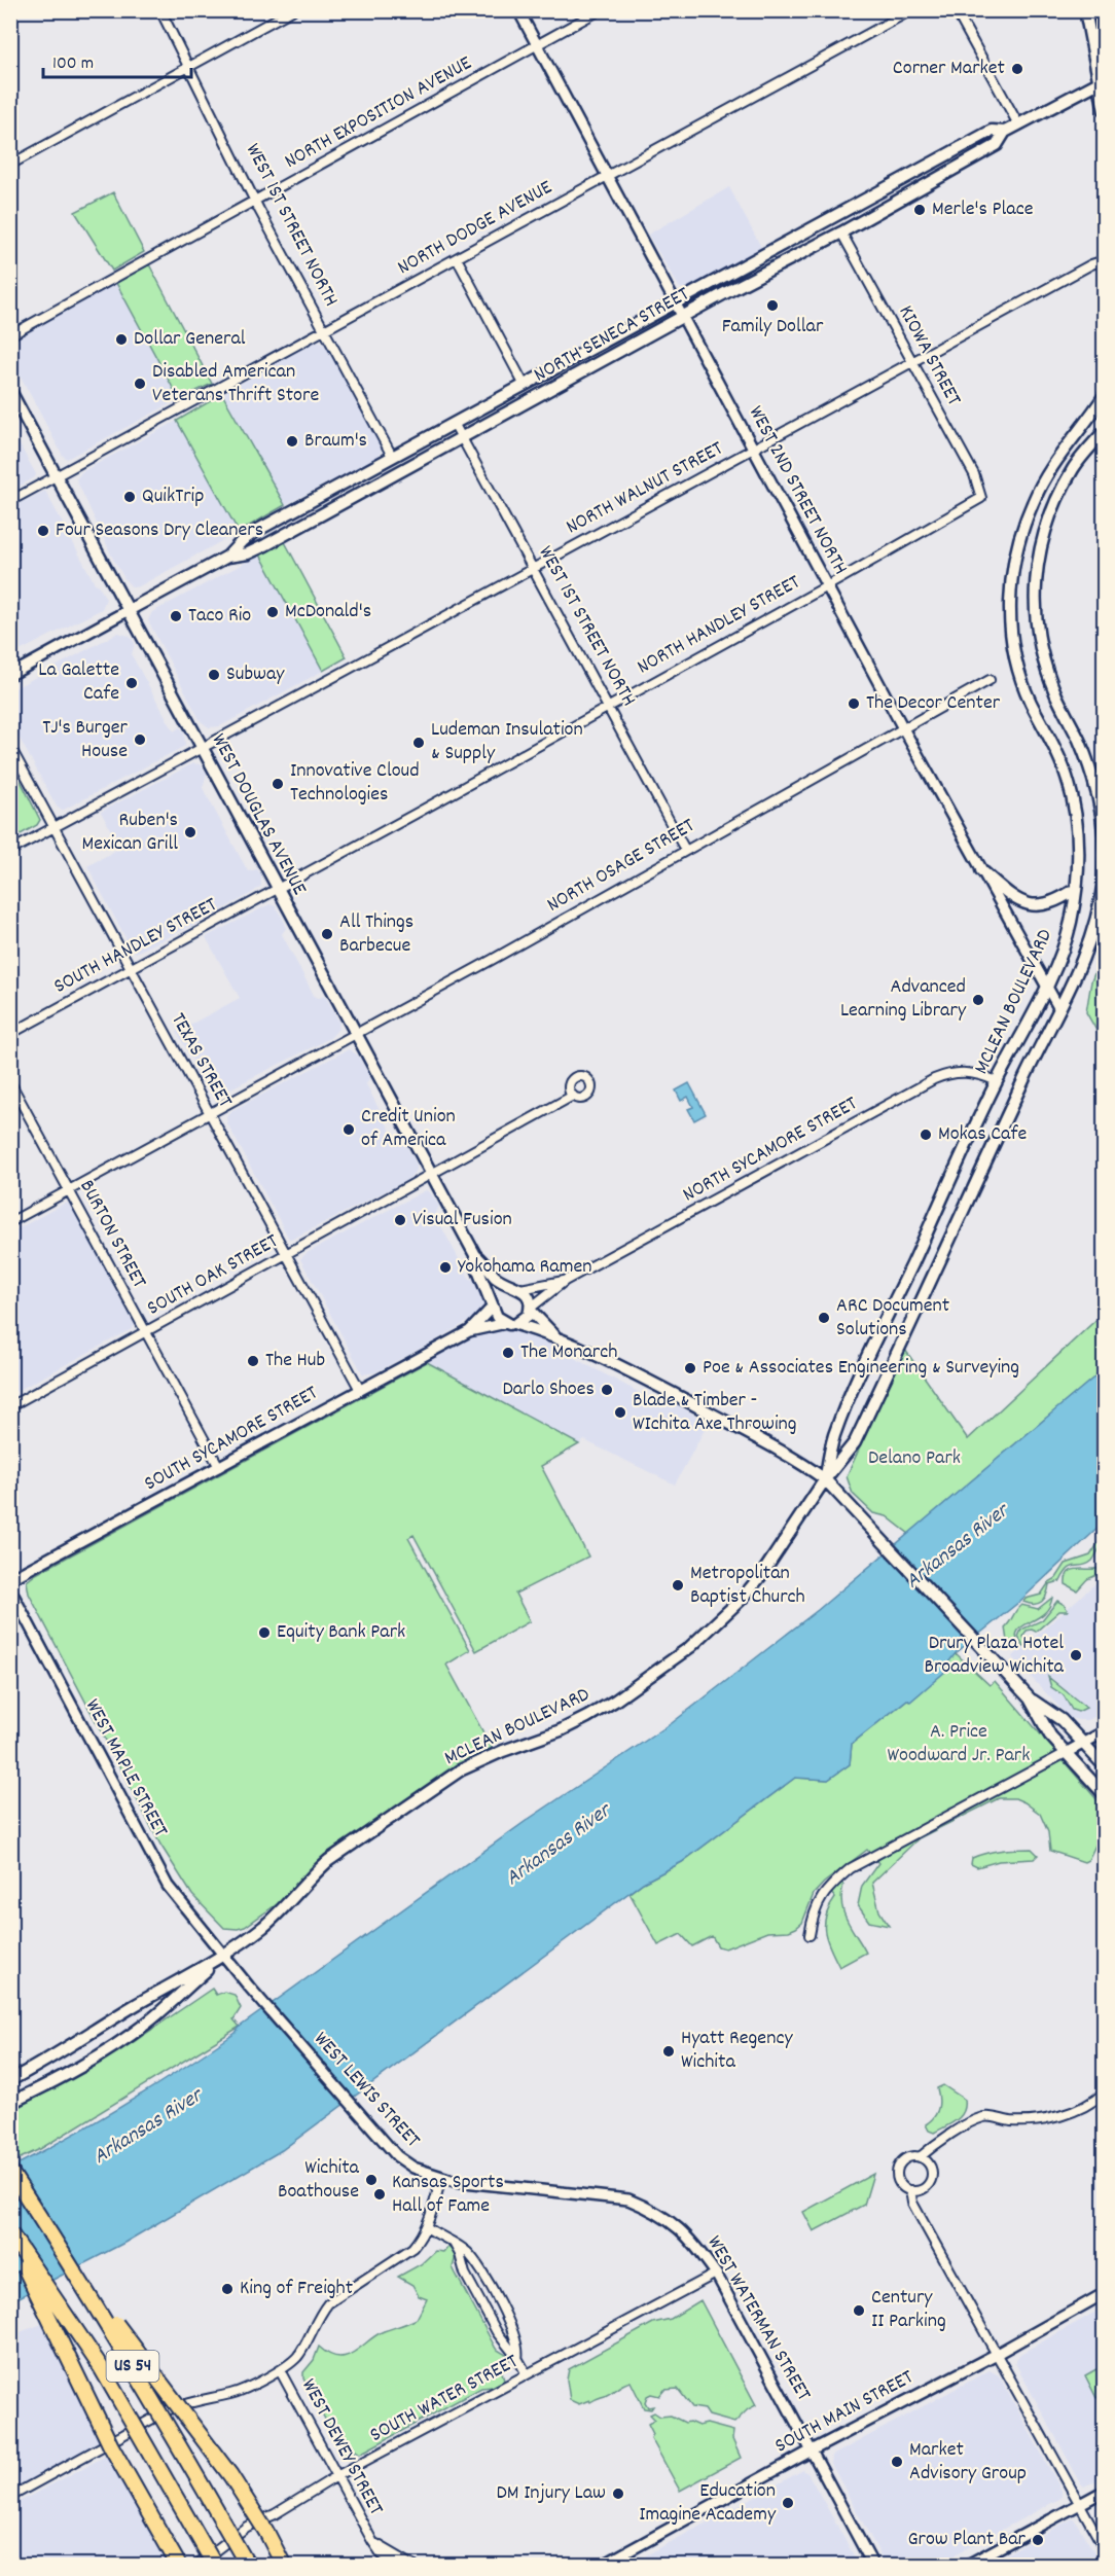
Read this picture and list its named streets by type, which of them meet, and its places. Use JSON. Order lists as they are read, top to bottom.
{
  "streets": {
    "highway": ["US 54"],
    "main road": ["NORTH SENECA STREET", "WEST DOUGLAS AVENUE", "MCLEAN BOULEVARD"],
    "street": [
      "NORTH EXPOSITION AVENUE",
      "WEST 1ST STREET NORTH",
      "NORTH DODGE AVENUE",
      "KIOWA STREET",
      "NORTH WALNUT STREET",
      "WEST 2ND STREET NORTH",
      "NORTH HANDLEY STREET",
      "NORTH OSAGE STREET",
      "SOUTH HANDLEY STREET",
      "TEXAS STREET",
      "NORTH SYCAMORE STREET",
      "BURTON STREET",
      "SOUTH OAK STREET",
      "SOUTH SYCAMORE STREET",
      "WEST MAPLE STREET",
      "WEST LEWIS STREET",
      "WEST WATERMAN STREET",
      "SOUTH WATER STREET",
      "SOUTH MAIN STREET",
      "WEST DEWEY STREET"
    ]
  },
  "crossings": [
    ["NORTH EXPOSITION AVENUE", "WEST 1ST STREET NORTH"],
    ["NORTH EXPOSITION AVENUE", "WEST 2ND STREET NORTH"],
    ["WEST 1ST STREET NORTH", "NORTH DODGE AVENUE"],
    ["WEST 1ST STREET NORTH", "NORTH SENECA STREET"],
    ["WEST 1ST STREET NORTH", "NORTH WALNUT STREET"],
    ["WEST 1ST STREET NORTH", "NORTH HANDLEY STREET"],
    ["WEST 1ST STREET NORTH", "NORTH OSAGE STREET"],
    ["NORTH DODGE AVENUE", "WEST 2ND STREET NORTH"],
    ["NORTH DODGE AVENUE", "WEST DOUGLAS AVENUE"],
    ["NORTH SENECA STREET", "KIOWA STREET"],
    ["NORTH SENECA STREET", "WEST 2ND STREET NORTH"],
    ["NORTH SENECA STREET", "WEST DOUGLAS AVENUE"],
    ["KIOWA STREET", "NORTH WALNUT STREET"],
    ["KIOWA STREET", "NORTH HANDLEY STREET"],
    ["NORTH WALNUT STREET", "WEST 2ND STREET NORTH"],
    ["NORTH WALNUT STREET", "WEST DOUGLAS AVENUE"],
    ["NORTH WALNUT STREET", "TEXAS STREET"],
    ["WEST 2ND STREET NORTH", "NORTH HANDLEY STREET"],
    ["WEST 2ND STREET NORTH", "NORTH OSAGE STREET"],
    ["WEST 2ND STREET NORTH", "MCLEAN BOULEVARD"],
    ["NORTH HANDLEY STREET", "WEST DOUGLAS AVENUE"],
    ["NORTH HANDLEY STREET", "SOUTH HANDLEY STREET"],
    ["WEST DOUGLAS AVENUE", "NORTH OSAGE STREET"],
    ["WEST DOUGLAS AVENUE", "SOUTH HANDLEY STREET"],
    ["WEST DOUGLAS AVENUE", "MCLEAN BOULEVARD"],
    ["WEST DOUGLAS AVENUE", "NORTH SYCAMORE STREET"],
    ["WEST DOUGLAS AVENUE", "SOUTH OAK STREET"],
    ["WEST DOUGLAS AVENUE", "SOUTH SYCAMORE STREET"],
    ["NORTH OSAGE STREET", "TEXAS STREET"],
    ["NORTH OSAGE STREET", "BURTON STREET"],
    ["SOUTH HANDLEY STREET", "TEXAS STREET"],
    ["MCLEAN BOULEVARD", "NORTH SYCAMORE STREET"],
    ["MCLEAN BOULEVARD", "WEST MAPLE STREET"],
    ["MCLEAN BOULEVARD", "WEST LEWIS STREET"],
    ["TEXAS STREET", "SOUTH OAK STREET"],
    ["TEXAS STREET", "SOUTH SYCAMORE STREET"],
    ["NORTH SYCAMORE STREET", "SOUTH SYCAMORE STREET"],
    ["BURTON STREET", "SOUTH OAK STREET"],
    ["BURTON STREET", "SOUTH SYCAMORE STREET"],
    ["WEST MAPLE STREET", "WEST LEWIS STREET"],
    ["WEST LEWIS STREET", "WEST WATERMAN STREET"],
    ["WEST WATERMAN STREET", "SOUTH WATER STREET"],
    ["WEST WATERMAN STREET", "SOUTH MAIN STREET"],
    ["SOUTH WATER STREET", "WEST DEWEY STREET"]
  ],
  "water": ["Arkansas River"],
  "parks": ["Delano Park", "A. Price Woodward Jr. Park"],
  "places": [
    "Corner Market",
    "Merle's Place",
    "Family Dollar",
    "Dollar General",
    "Disabled American Veterans Thrift Store",
    "Braum's",
    "QuikTrip",
    "Four Seasons Dry Cleaners",
    "McDonald's",
    "Taco Rio",
    "Subway",
    "La Galette Cafe",
    "The Decor Center",
    "TJ's Burger House",
    "Ludeman Insulation & Supply",
    "Innovative Cloud Technologies",
    "Ruben's Mexican Grill",
    "All Things Barbecue",
    "Advanced Learning Library",
    "Credit Union of America",
    "Mokas Cafe",
    "Visual Fusion",
    "Yokohama Ramen",
    "ARC Document Solutions",
    "The Monarch",
    "The Hub",
    "Poe & Associates Engineering & Surveying",
    "Darlo Shoes",
    "Blade & Timber - WIchita Axe Throwing",
    "Metropolitan Baptist Church",
    "Equity Bank Park",
    "Drury Plaza Hotel Broadview Wichita",
    "Hyatt Regency Wichita",
    "Wichita Boathouse",
    "Kansas Sports Hall of Fame",
    "King of Freight",
    "Century II Parking",
    "Market Advisory Group",
    "DM Injury Law",
    "Education Imagine Academy",
    "Grow Plant Bar"
  ],
  "scale_bar": "100 m"
}
